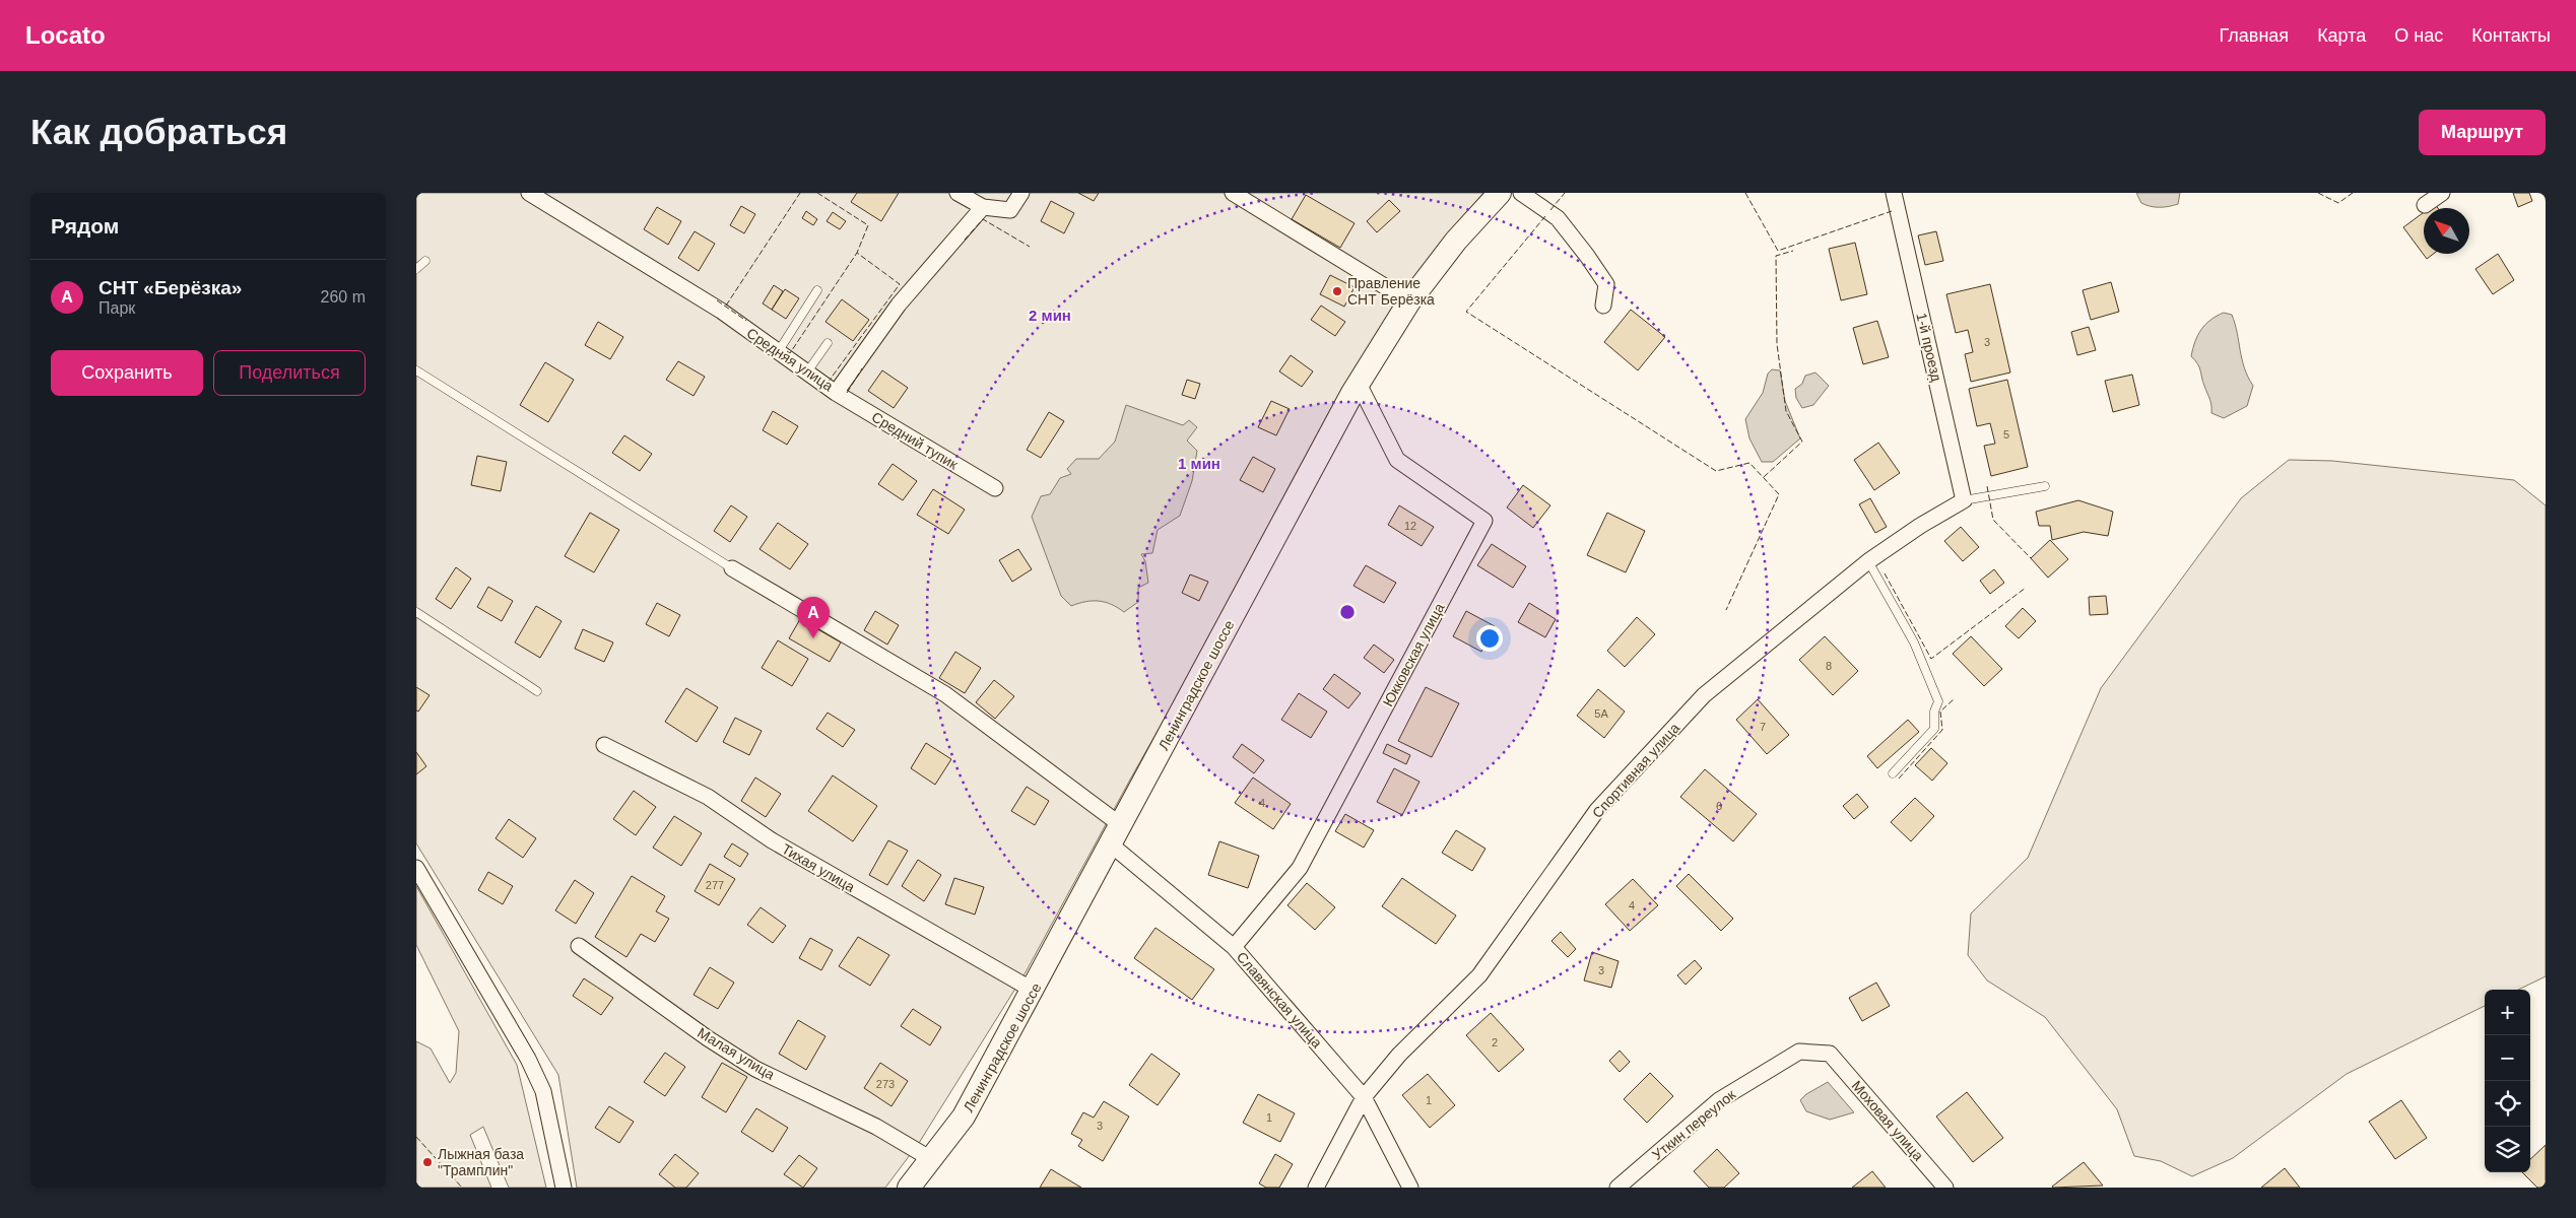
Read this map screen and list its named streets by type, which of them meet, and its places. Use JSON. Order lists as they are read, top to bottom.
{
  "streets": {
    "main road": ["Ленинградское шоссе"],
    "street": [
      "1-й проезд",
      "Средняя улица",
      "Средний тупик",
      "Юкковская улица",
      "Спортивная улица",
      "Тихая улица",
      "Славянская улица",
      "Малая улица",
      "Моховая улица",
      "Уткин переулок"
    ]
  },
  "crossings": [
    ["1-й проезд", "Спортивная улица"],
    ["Средняя улица", "Средний тупик"],
    ["Юкковская улица", "Ленинградское шоссе"],
    ["Юкковская улица", "Славянская улица"],
    ["Ленинградское шоссе", "Тихая улица"],
    ["Ленинградское шоссе", "Славянская улица"],
    ["Ленинградское шоссе", "Малая улица"],
    ["Спортивная улица", "Славянская улица"],
    ["Моховая улица", "Уткин переулок"]
  ],
  "places": ["Правление СНТ Берёзка", "Лыжная база \"Трамплин\""],
  "house_numbers": [
    "3",
    "5",
    "12",
    "8",
    "5А",
    "7",
    "4",
    "6",
    "277",
    "4",
    "3",
    "2",
    "273",
    "1",
    "1",
    "3"
  ],
  "north": "top left",
  "page": {
    "header": "Locato",
    "nav": [
      "Главная",
      "Карта",
      "О нас",
      "Контакты"
    ],
    "buttons": [
      "Маршрут",
      ["Сохранить", "Поделиться"]
    ],
    "title": "Как добраться",
    "heading": "Рядом",
    "list": [
      {
        "mark": "A",
        "name": "СНТ «Берёзка»",
        "note": "Парк",
        "value": "260 m"
      }
    ],
    "pins": "A",
    "map_buttons": ["+", "−"]
  },
  "rings": ["2 мин", "1 мин"]
}
